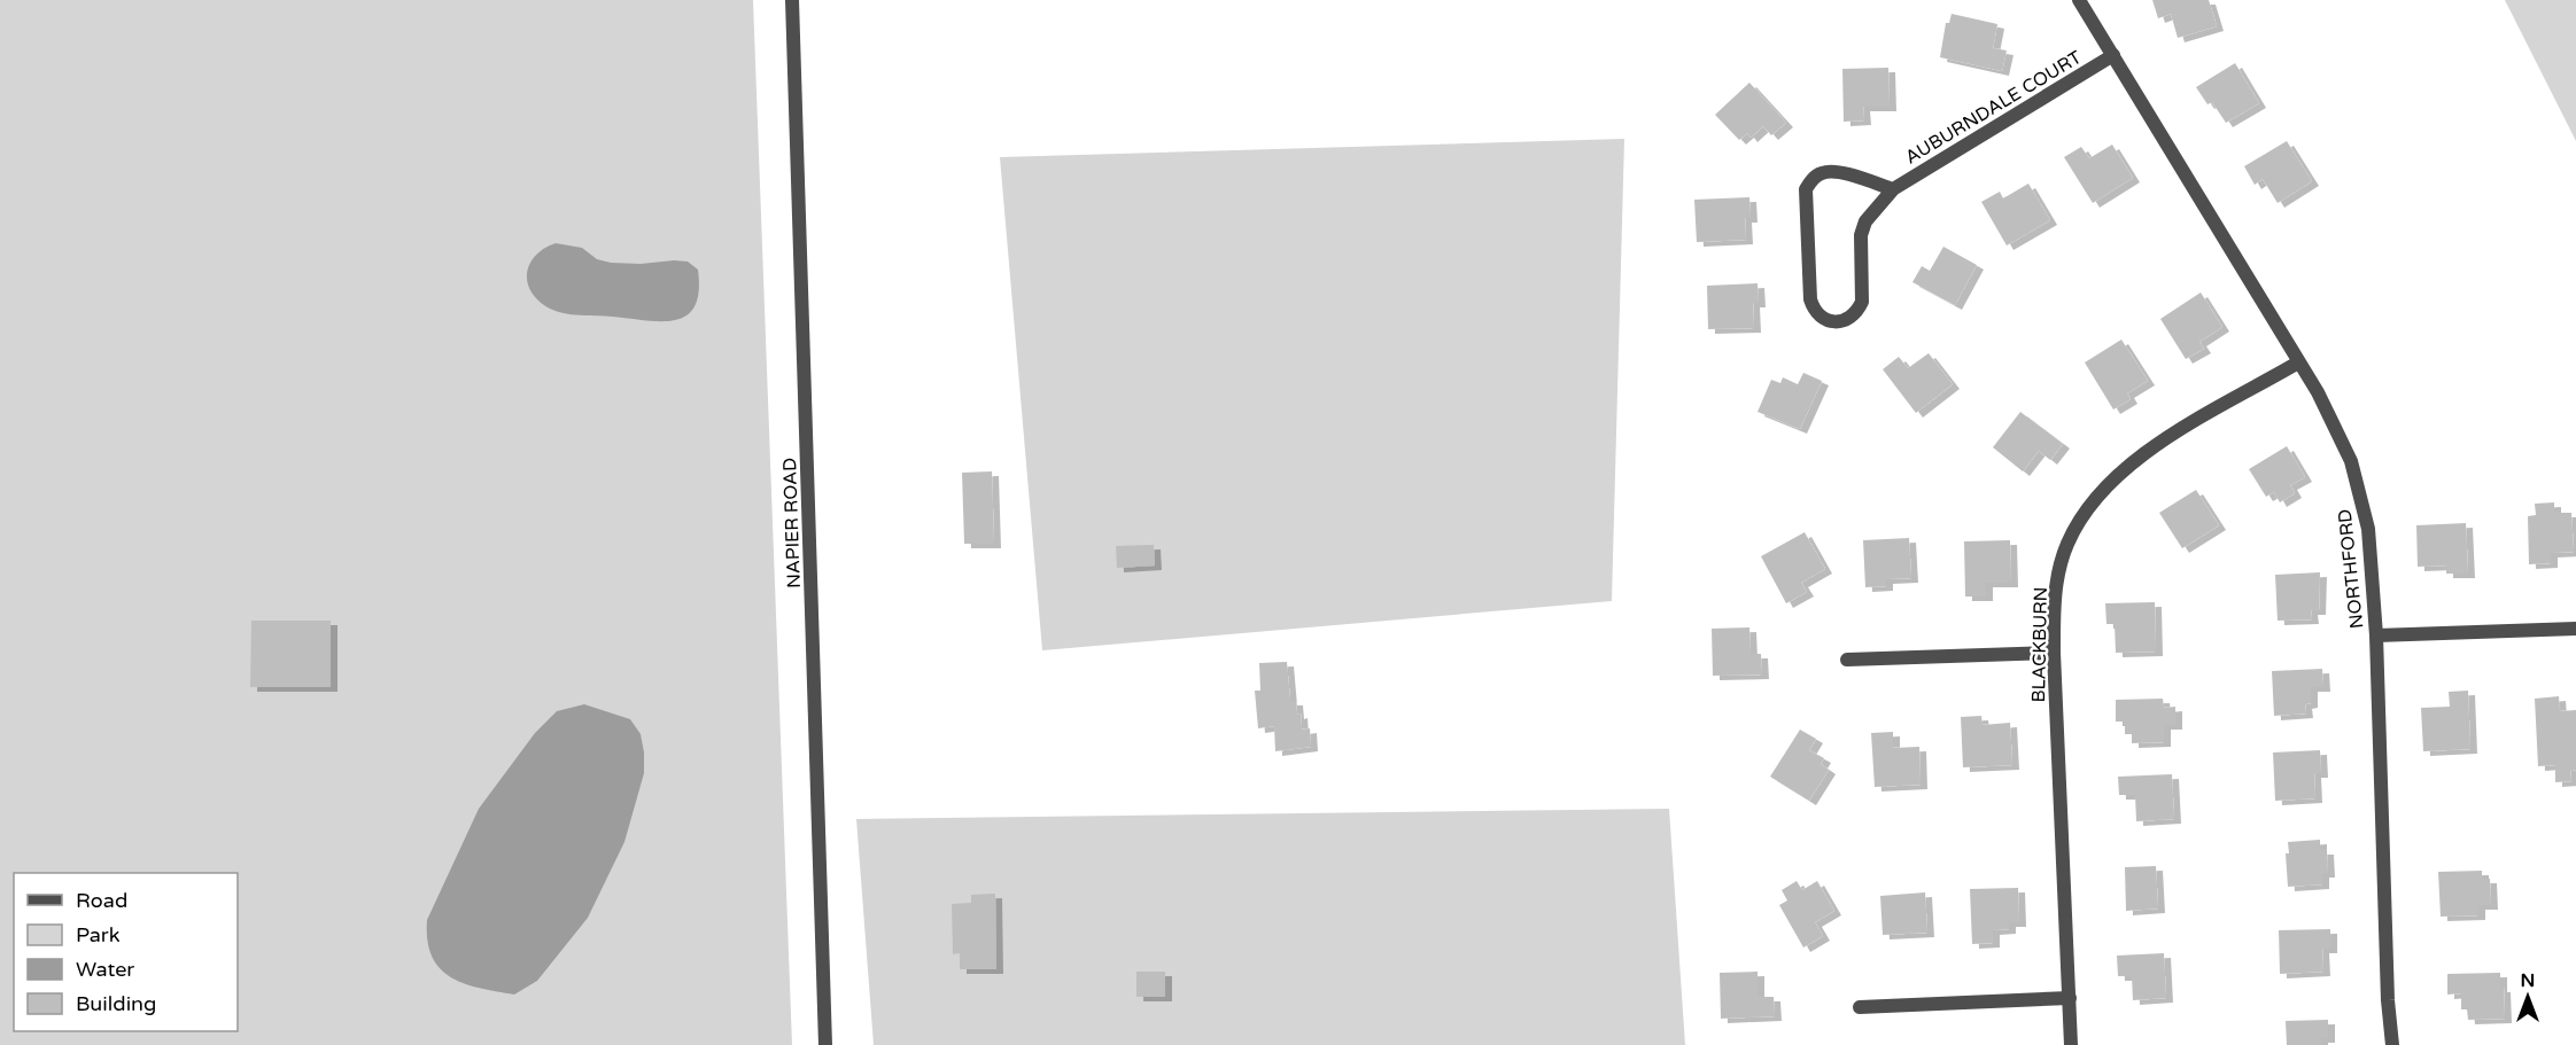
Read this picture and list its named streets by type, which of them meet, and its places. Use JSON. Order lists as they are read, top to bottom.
{
  "streets": {
    "street": [
      "AUBURNDALE COURT",
      "NAPIER ROAD",
      "NORTHFORD",
      "BLACKBURN"
    ]
  },
  "crossings": [
    ["AUBURNDALE COURT", "NORTHFORD"],
    ["NORTHFORD", "BLACKBURN"]
  ],
  "legend": [
    "Road",
    "Park",
    "Water",
    "Building"
  ],
  "north": "top"
}
